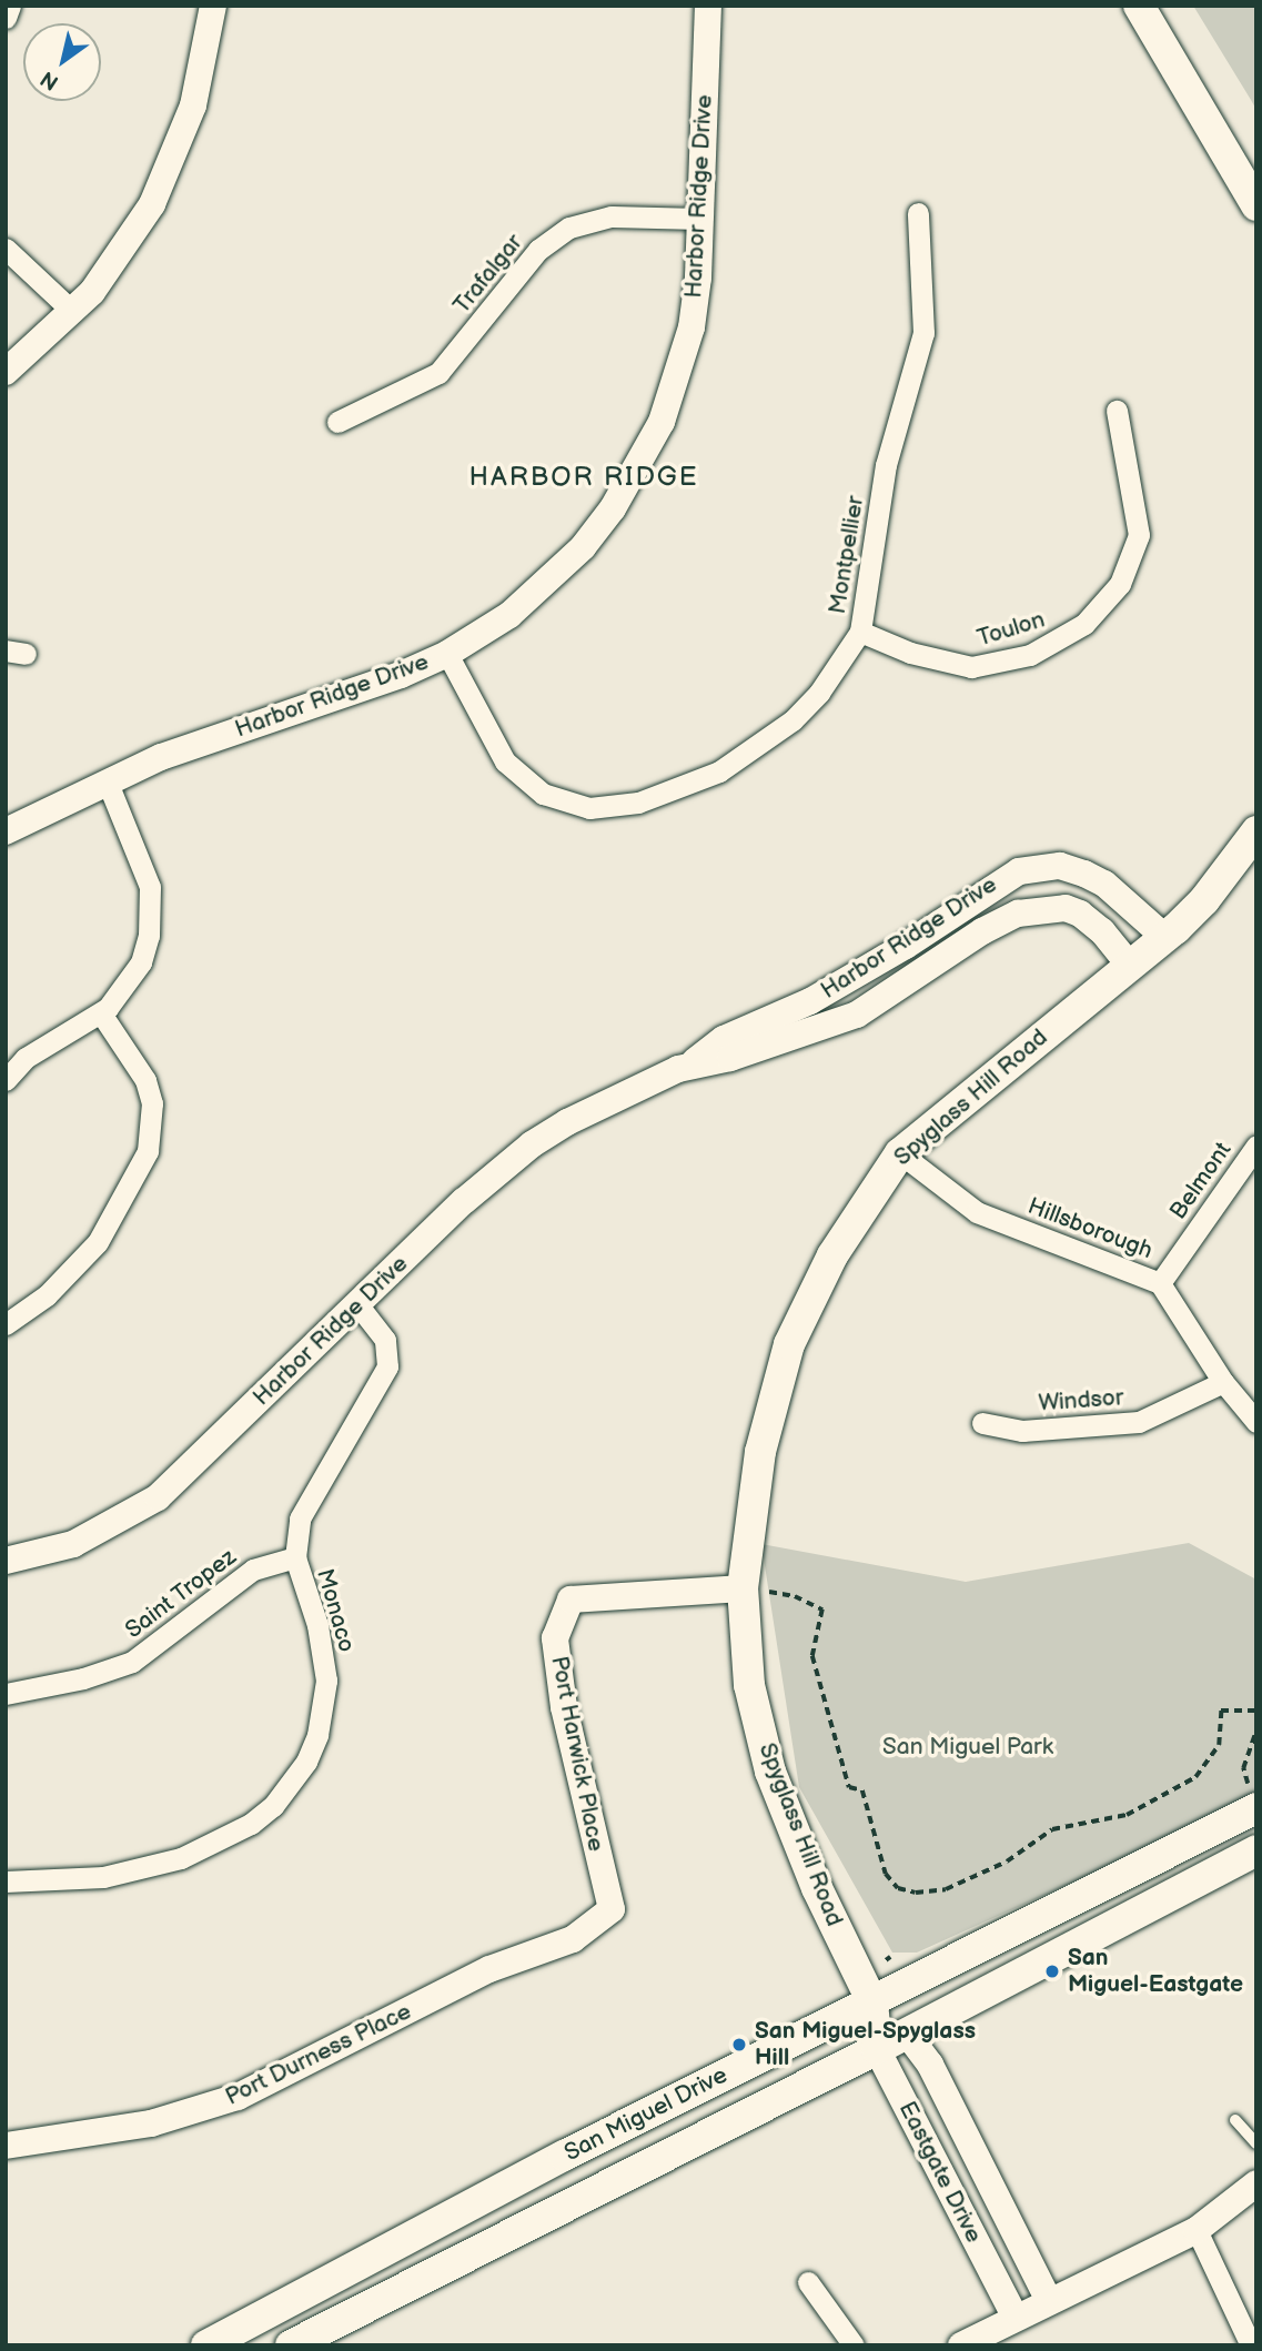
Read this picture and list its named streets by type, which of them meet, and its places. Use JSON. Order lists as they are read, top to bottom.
{
  "streets": {
    "main road": ["Spyglass Hill Road", "San Miguel Drive", "Eastgate Drive"],
    "street": [
      "Harbor Ridge Drive",
      "Trafalgar",
      "Montpellier",
      "Toulon",
      "Belmont",
      "Hillsborough",
      "Windsor",
      "Saint Tropez",
      "Monaco",
      "Port Harwick Place",
      "Port Durness Place"
    ]
  },
  "crossings": [
    ["Harbor Ridge Drive", "Trafalgar"],
    ["Harbor Ridge Drive", "Montpellier"],
    ["Harbor Ridge Drive", "Spyglass Hill Road"],
    ["Harbor Ridge Drive", "Monaco"],
    ["Montpellier", "Toulon"],
    ["Spyglass Hill Road", "Hillsborough"],
    ["Spyglass Hill Road", "Port Harwick Place"],
    ["Spyglass Hill Road", "San Miguel Drive"],
    ["Spyglass Hill Road", "Eastgate Drive"],
    ["Belmont", "Hillsborough"],
    ["Hillsborough", "Windsor"],
    ["Saint Tropez", "Monaco"],
    ["Port Harwick Place", "Port Durness Place"],
    ["San Miguel Drive", "Eastgate Drive"]
  ],
  "districts": ["HARBOR RIDGE"],
  "parks": ["San Miguel Park"],
  "places": ["San Miguel-Eastgate", "San Miguel-Spyglass Hill"],
  "north": "bottom left"
}
